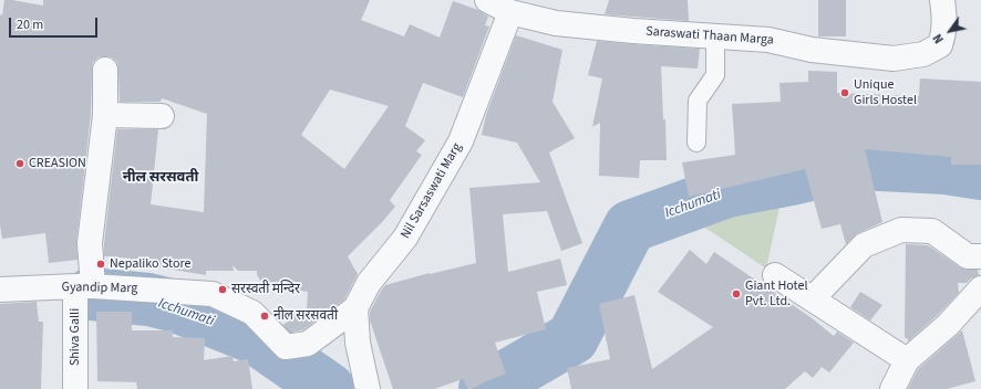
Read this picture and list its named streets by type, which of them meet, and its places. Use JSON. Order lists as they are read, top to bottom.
{
  "streets": {
    "street": [
      "Saraswati Thaan Marga",
      "Nil Sarsaswati Marg",
      "Gyandip Marg",
      "Shiva Galli"
    ]
  },
  "crossings": [
    ["Saraswati Thaan Marga", "Nil Sarsaswati Marg"],
    ["Nil Sarsaswati Marg", "Gyandip Marg"],
    ["Gyandip Marg", "Shiva Galli"]
  ],
  "districts": ["नील सरसवती"],
  "water": ["Icchumati"],
  "places": [
    "Unique Girls Hostel",
    "CREASION",
    "Nepaliko Store",
    "सरस्वती मन्दिर",
    "Giant Hotel Pvt. Ltd.",
    "नील सरसवती"
  ],
  "scale_bar": "20 m",
  "north": "bottom left"
}
